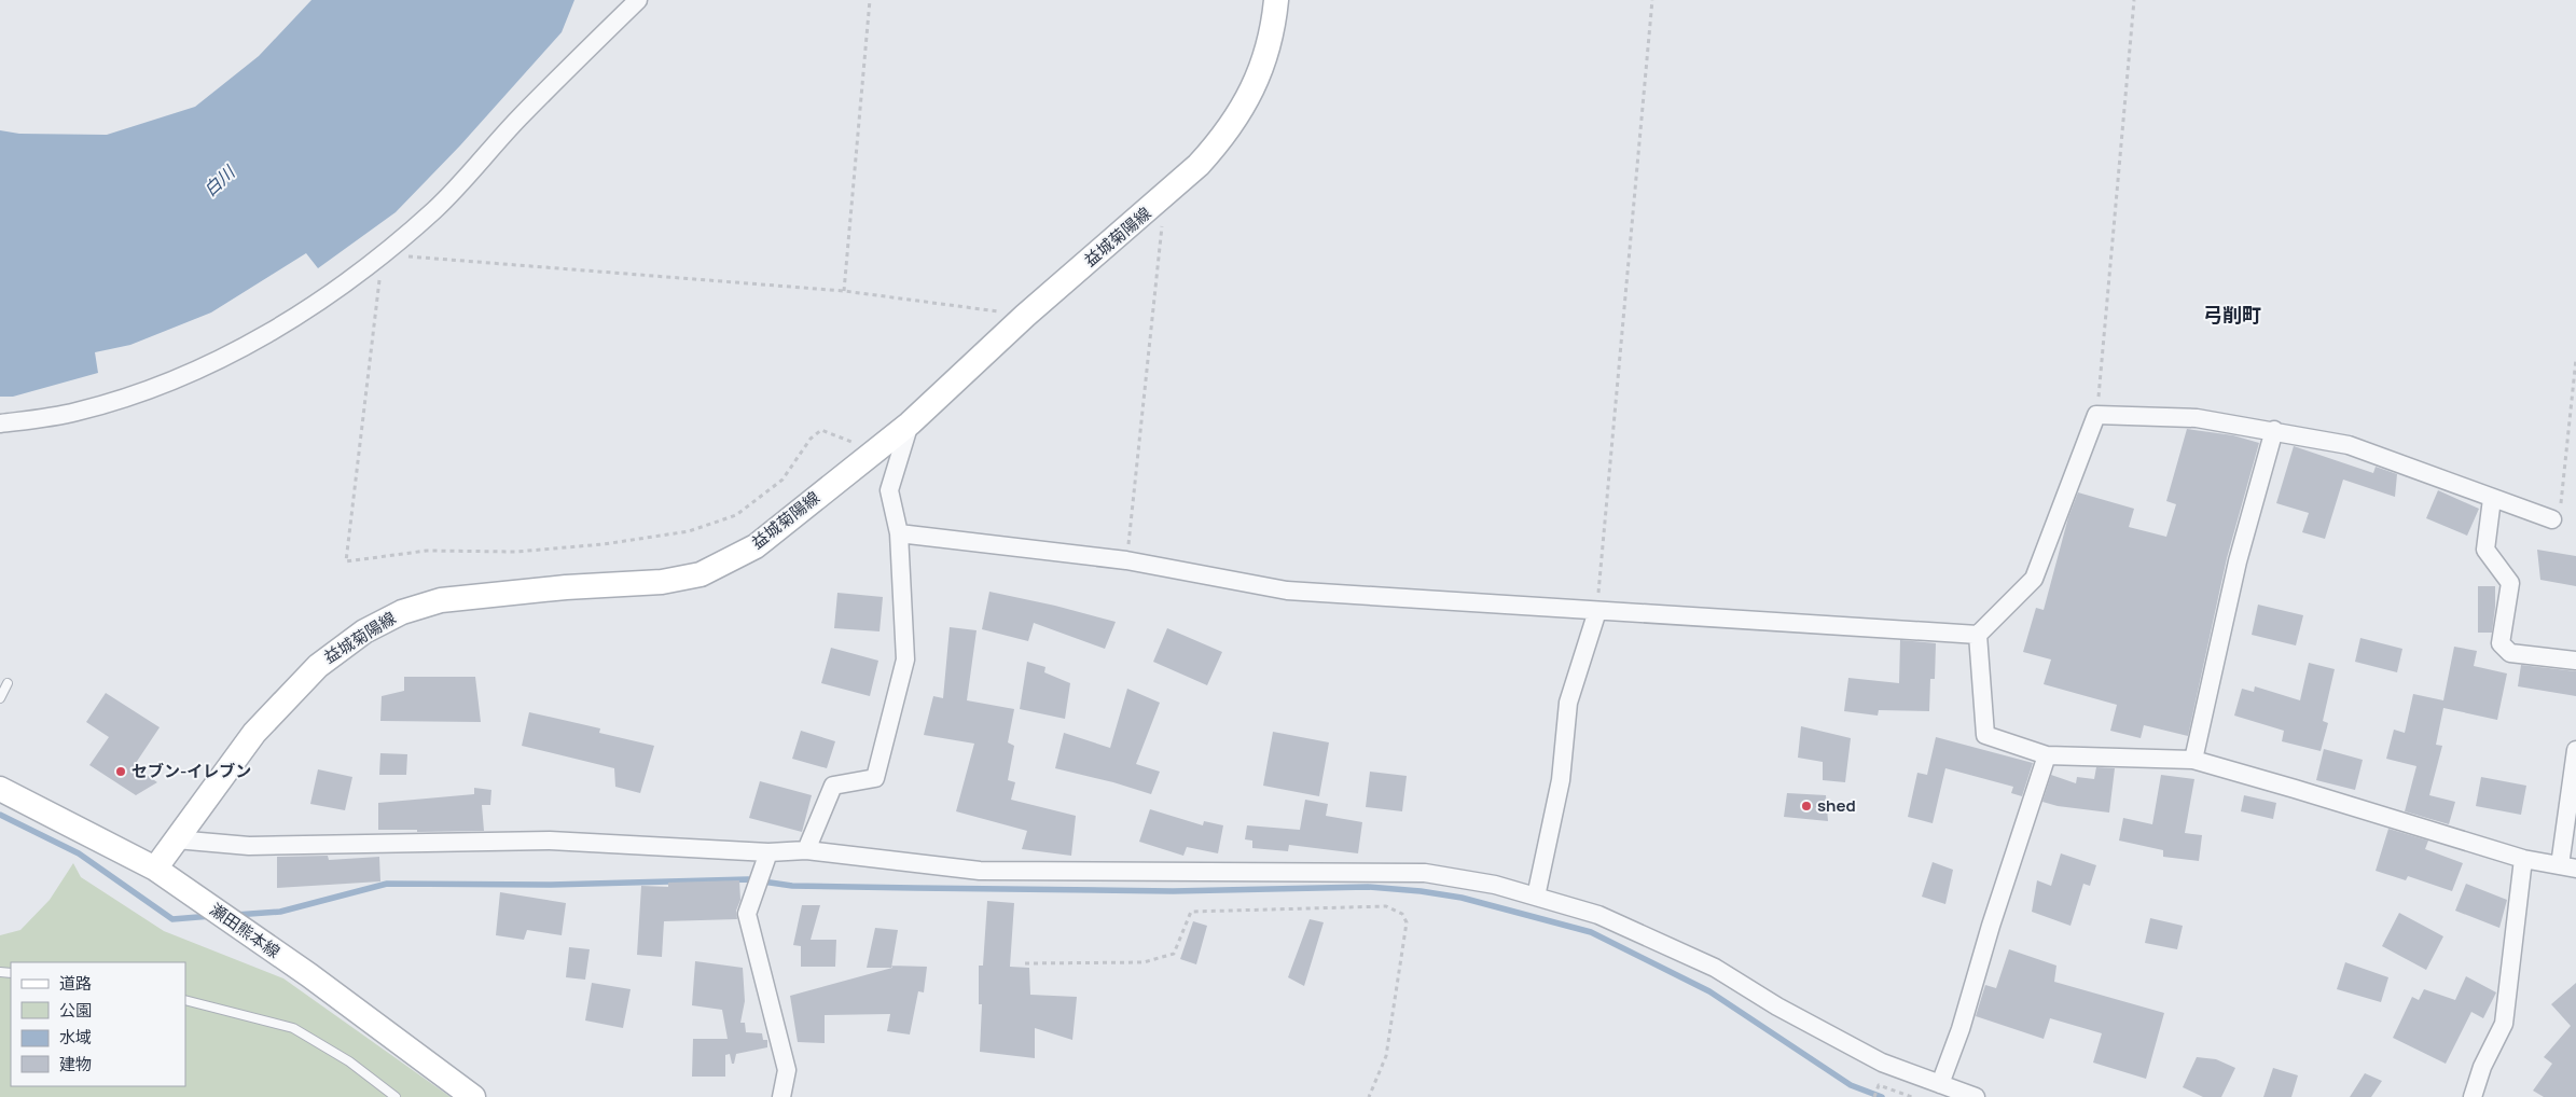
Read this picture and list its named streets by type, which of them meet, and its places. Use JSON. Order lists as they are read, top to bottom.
{
  "streets": {
    "main road": ["益城菊陽線", "瀬田熊本線"]
  },
  "crossings": [
    ["益城菊陽線", "瀬田熊本線"]
  ],
  "districts": ["弓削町"],
  "water": ["白川"],
  "places": ["セブン-イレブン", "shed"],
  "legend": [
    "道路",
    "公園",
    "水域",
    "建物"
  ]
}
